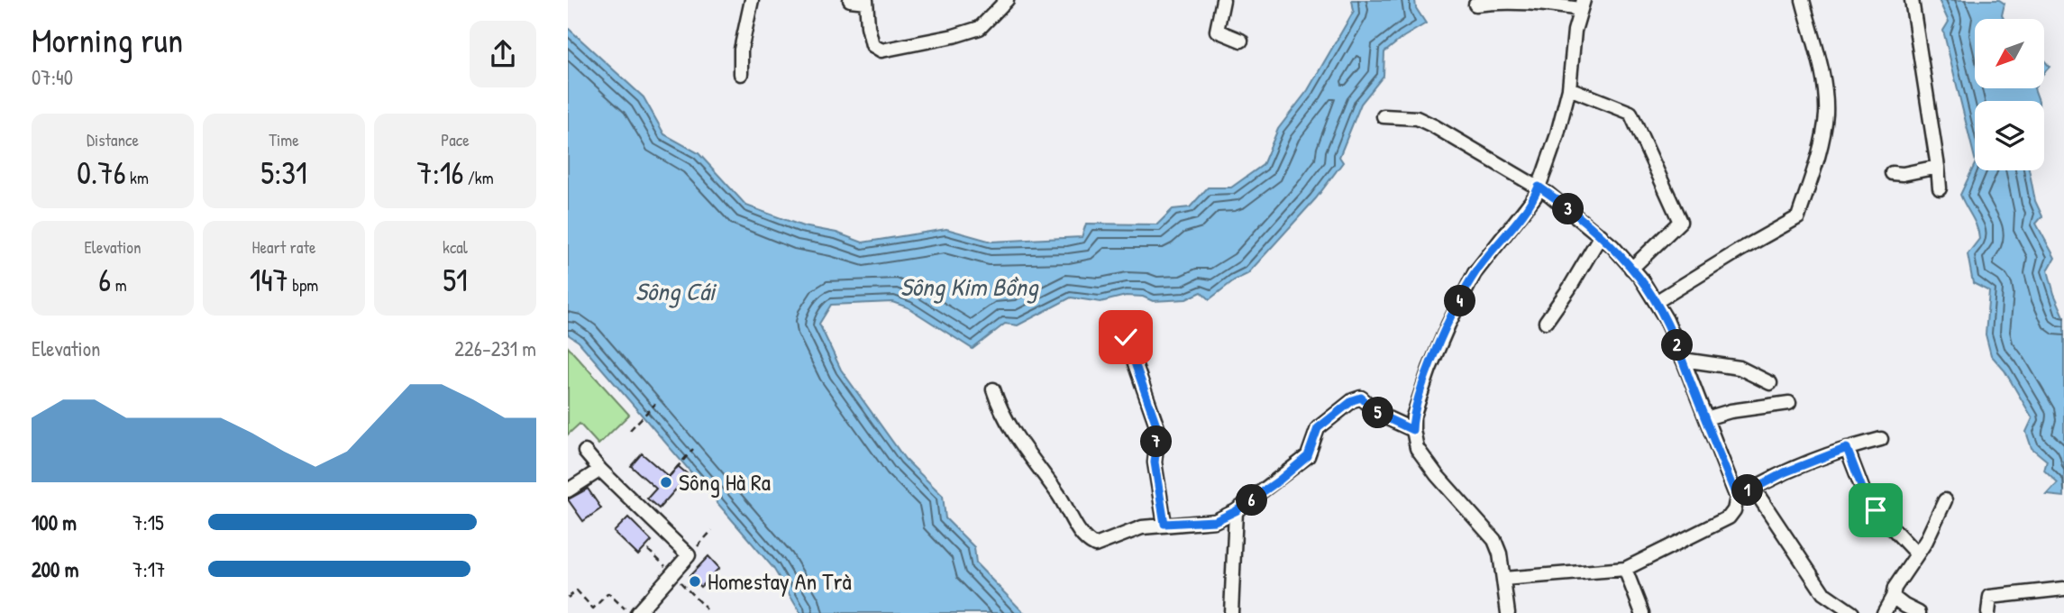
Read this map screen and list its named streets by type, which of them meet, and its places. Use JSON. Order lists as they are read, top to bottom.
{
  "water": ["Sông Kim Bồng", "Sông Cái"],
  "places": ["Sông Hà Ra", "Homestay An Trà"],
  "north": "bottom left",
  "page": {
    "heading": ["Morning run", "07:40"],
    "stats": [
      ["Distance", "0.76 km"],
      ["Time", "5:31"],
      ["Pace", "7:16 /km"],
      ["Elevation", "6 m"],
      ["Heart rate", "147 bpm"],
      ["kcal", "51"]
    ],
    "pins": [
      "3",
      "4",
      "2",
      "5",
      "7",
      "1",
      "6"
    ],
    "chart": ["Elevation", "226–231 m"],
    "list": [
      {
        "name": "100 m",
        "note": "7:15"
      },
      {
        "name": "200 m",
        "note": "7:17"
      }
    ]
  }
}
